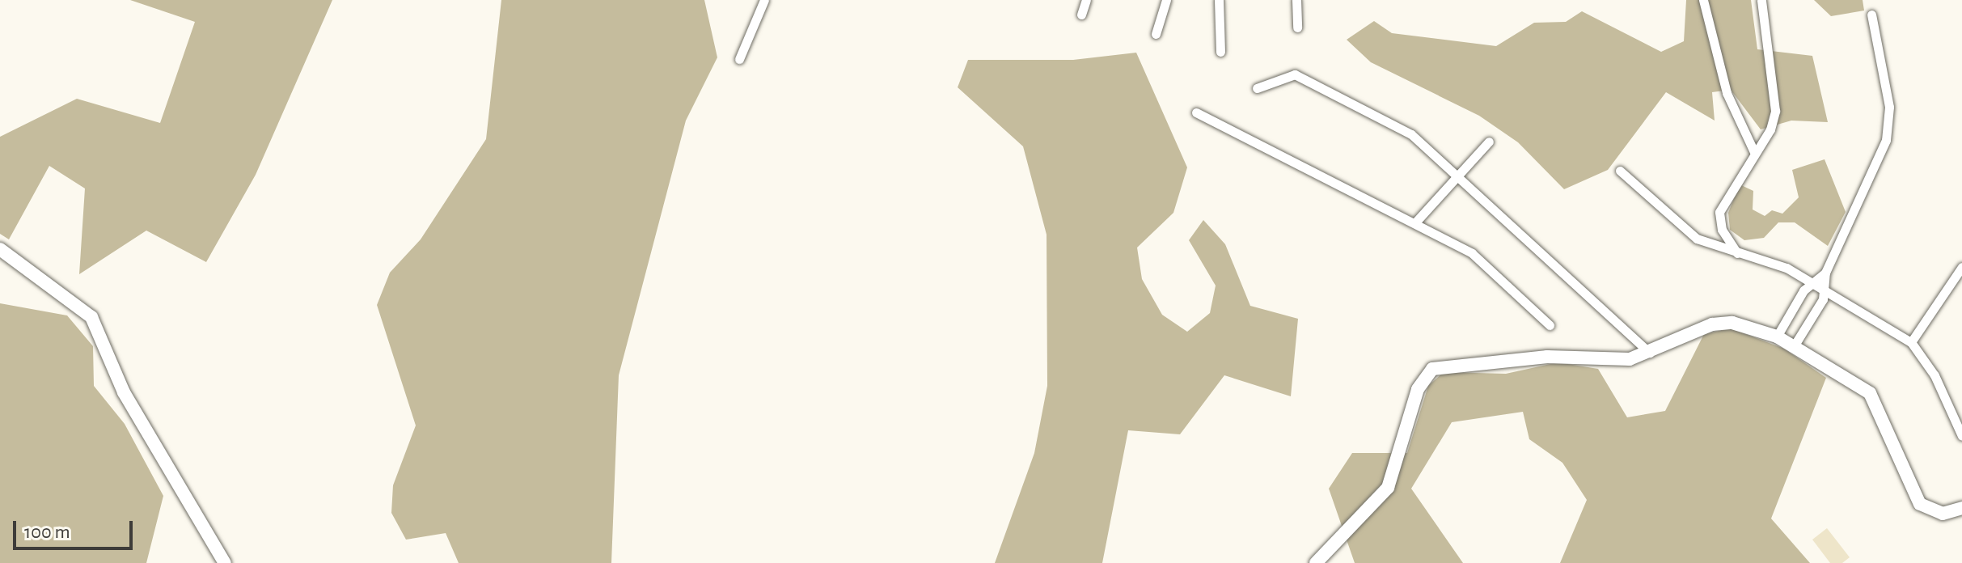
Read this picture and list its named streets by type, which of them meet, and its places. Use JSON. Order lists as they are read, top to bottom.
{
  "scale_bar": "100 m"
}
